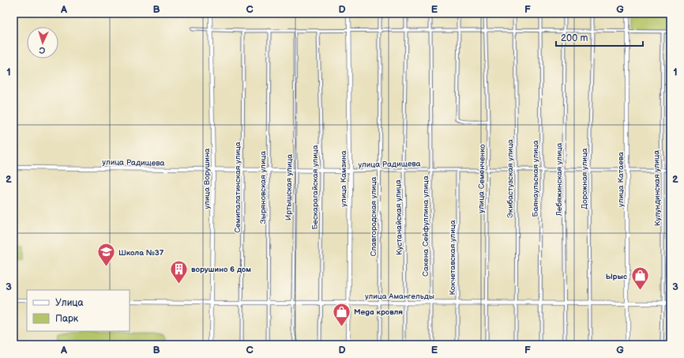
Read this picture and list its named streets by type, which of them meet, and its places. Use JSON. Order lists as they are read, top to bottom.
{
  "streets": {
    "street": [
      "улица Радищева",
      "улица Ворушина",
      "улица Камзина",
      "улица Семенченко",
      "Экибастузская улица",
      "Баянаульская улица",
      "Дорожная улица",
      "Лебяжинская улица",
      "улица Катаева",
      "Семипалатинская улица",
      "Зыряновская улица",
      "Иртышская улица",
      "Бескарагайская улица",
      "Кулундинская улица",
      "Славгородская улица",
      "Кустанайская улица",
      "Сакена Сейфуллина улица",
      "Кокчетавская улица",
      "улица Амангельды"
    ]
  },
  "crossings": [
    ["улица Радищева", "улица Ворушина"],
    ["улица Радищева", "улица Камзина"],
    ["улица Радищева", "улица Семенченко"],
    ["улица Радищева", "Экибастузская улица"],
    ["улица Радищева", "Баянаульская улица"],
    ["улица Радищева", "Дорожная улица"],
    ["улица Радищева", "Лебяжинская улица"],
    ["улица Радищева", "улица Катаева"],
    ["улица Радищева", "Семипалатинская улица"],
    ["улица Радищева", "Зыряновская улица"],
    ["улица Радищева", "Иртышская улица"],
    ["улица Радищева", "Бескарагайская улица"],
    ["улица Радищева", "Кулундинская улица"],
    ["улица Радищева", "Славгородская улица"],
    ["улица Радищева", "Кустанайская улица"],
    ["улица Радищева", "Сакена Сейфуллина улица"],
    ["улица Радищева", "Кокчетавская улица"],
    ["улица Ворушина", "улица Амангельды"],
    ["улица Камзина", "улица Амангельды"],
    ["улица Семенченко", "улица Амангельды"],
    ["Экибастузская улица", "улица Амангельды"],
    ["Баянаульская улица", "улица Амангельды"],
    ["Дорожная улица", "улица Амангельды"],
    ["Лебяжинская улица", "улица Амангельды"],
    ["улица Катаева", "улица Амангельды"],
    ["Семипалатинская улица", "улица Амангельды"],
    ["Зыряновская улица", "улица Амангельды"],
    ["Иртышская улица", "улица Амангельды"],
    ["Бескарагайская улица", "улица Амангельды"],
    ["Кулундинская улица", "улица Амангельды"],
    ["Славгородская улица", "улица Амангельды"],
    ["Кустанайская улица", "улица Амангельды"],
    ["Сакена Сейфуллина улица", "улица Амангельды"],
    ["Кокчетавская улица", "улица Амангельды"]
  ],
  "places": {
    "school or university": ["Школа №37"],
    "building": ["ворушино 6 дом"],
    "shop": ["Ырыс", "Mega кровля"]
  },
  "legend": ["Улица", "Парк"],
  "scale_bar": "200 m",
  "north": "bottom",
  "grid": {
    "columns": [
      "A",
      "B",
      "C",
      "D",
      "E",
      "F",
      "G"
    ],
    "rows": ["1", "2", "3"]
  }
}
